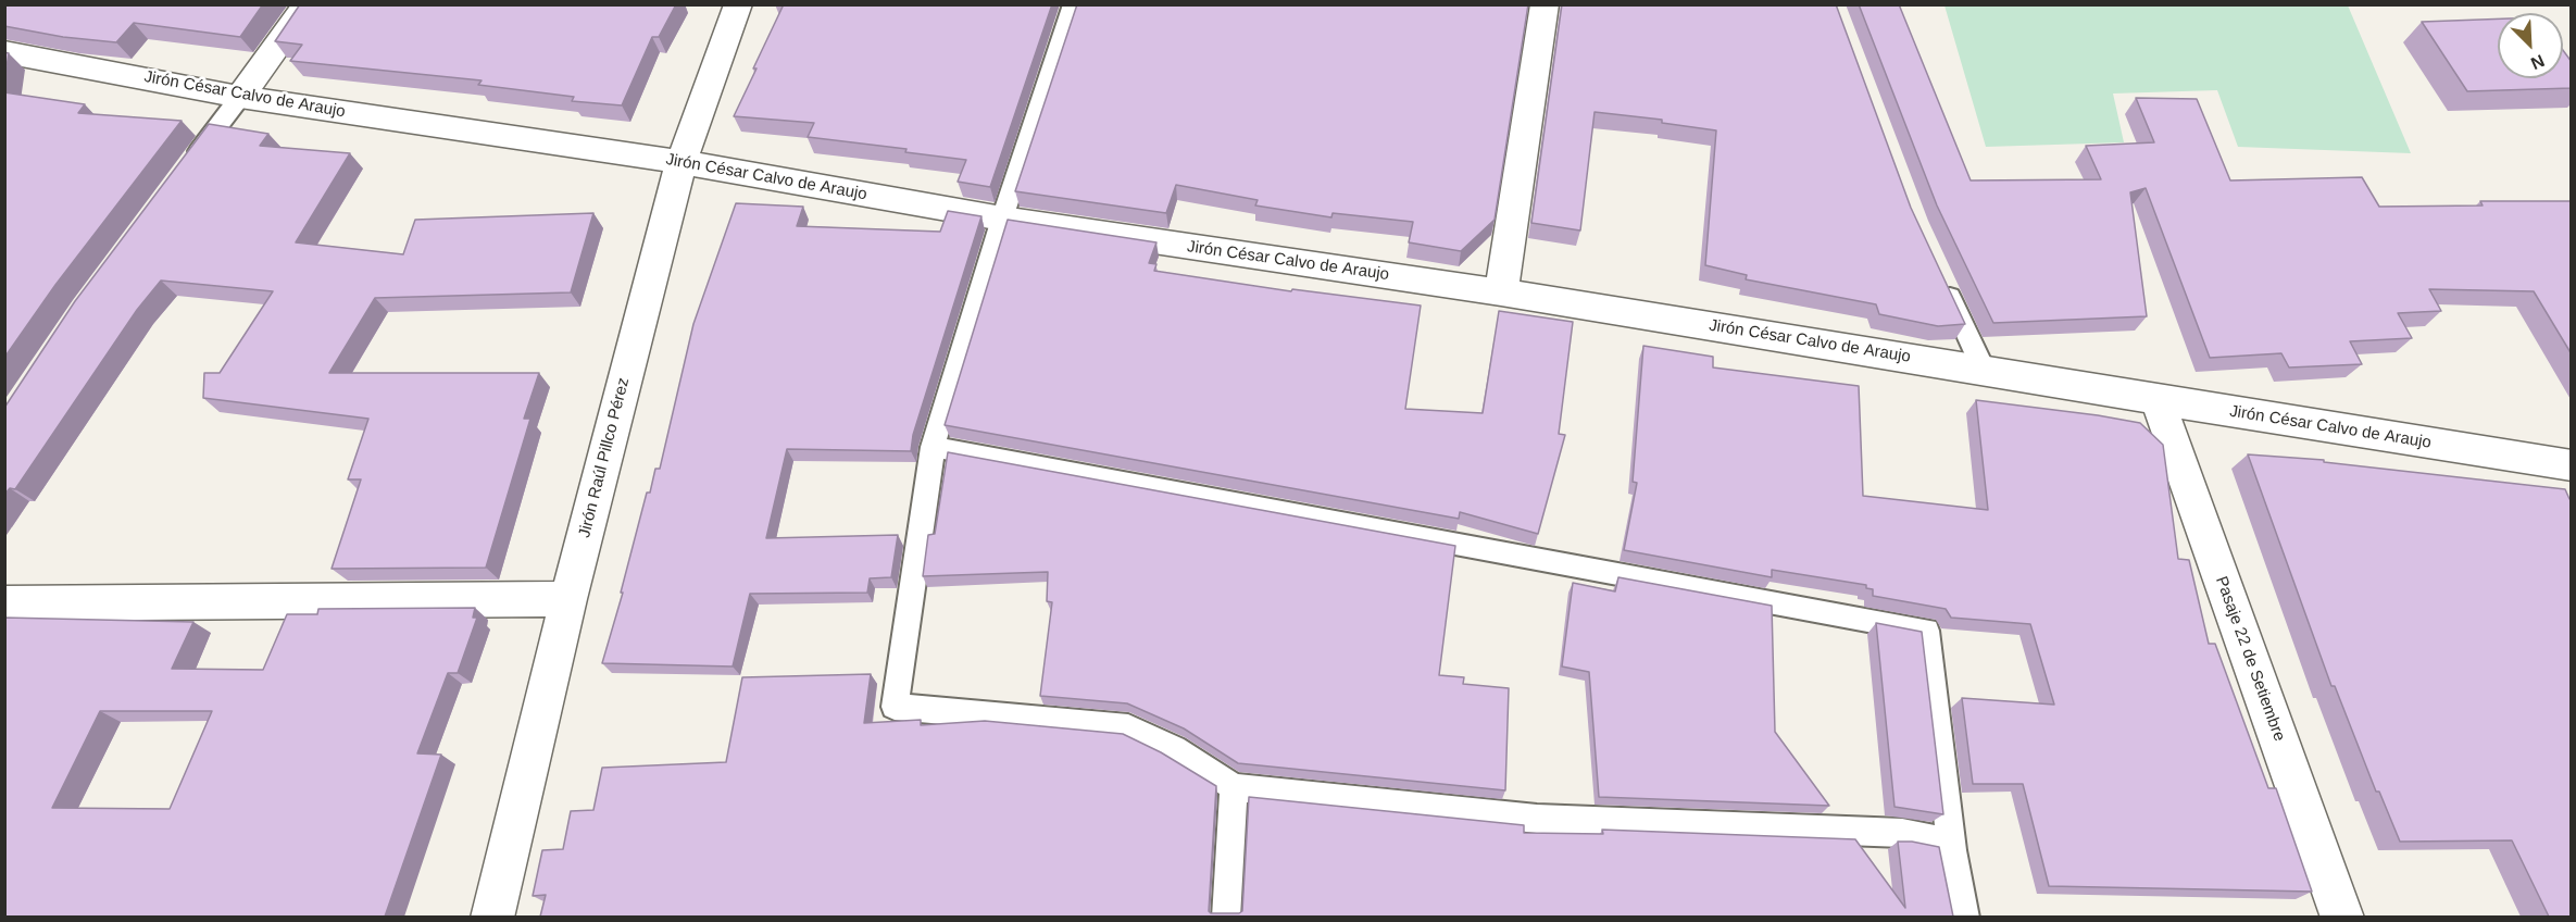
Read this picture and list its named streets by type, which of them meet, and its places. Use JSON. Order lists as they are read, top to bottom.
{
  "streets": {
    "street": ["Jirón César Calvo de Araujo", "Jirón Raúl Pillco Pérez", "Pasaje 22 de Setiembre"]
  },
  "crossings": [
    ["Jirón César Calvo de Araujo", "Jirón Raúl Pillco Pérez"],
    ["Jirón César Calvo de Araujo", "Pasaje 22 de Setiembre"]
  ],
  "north": "bottom right"
}
